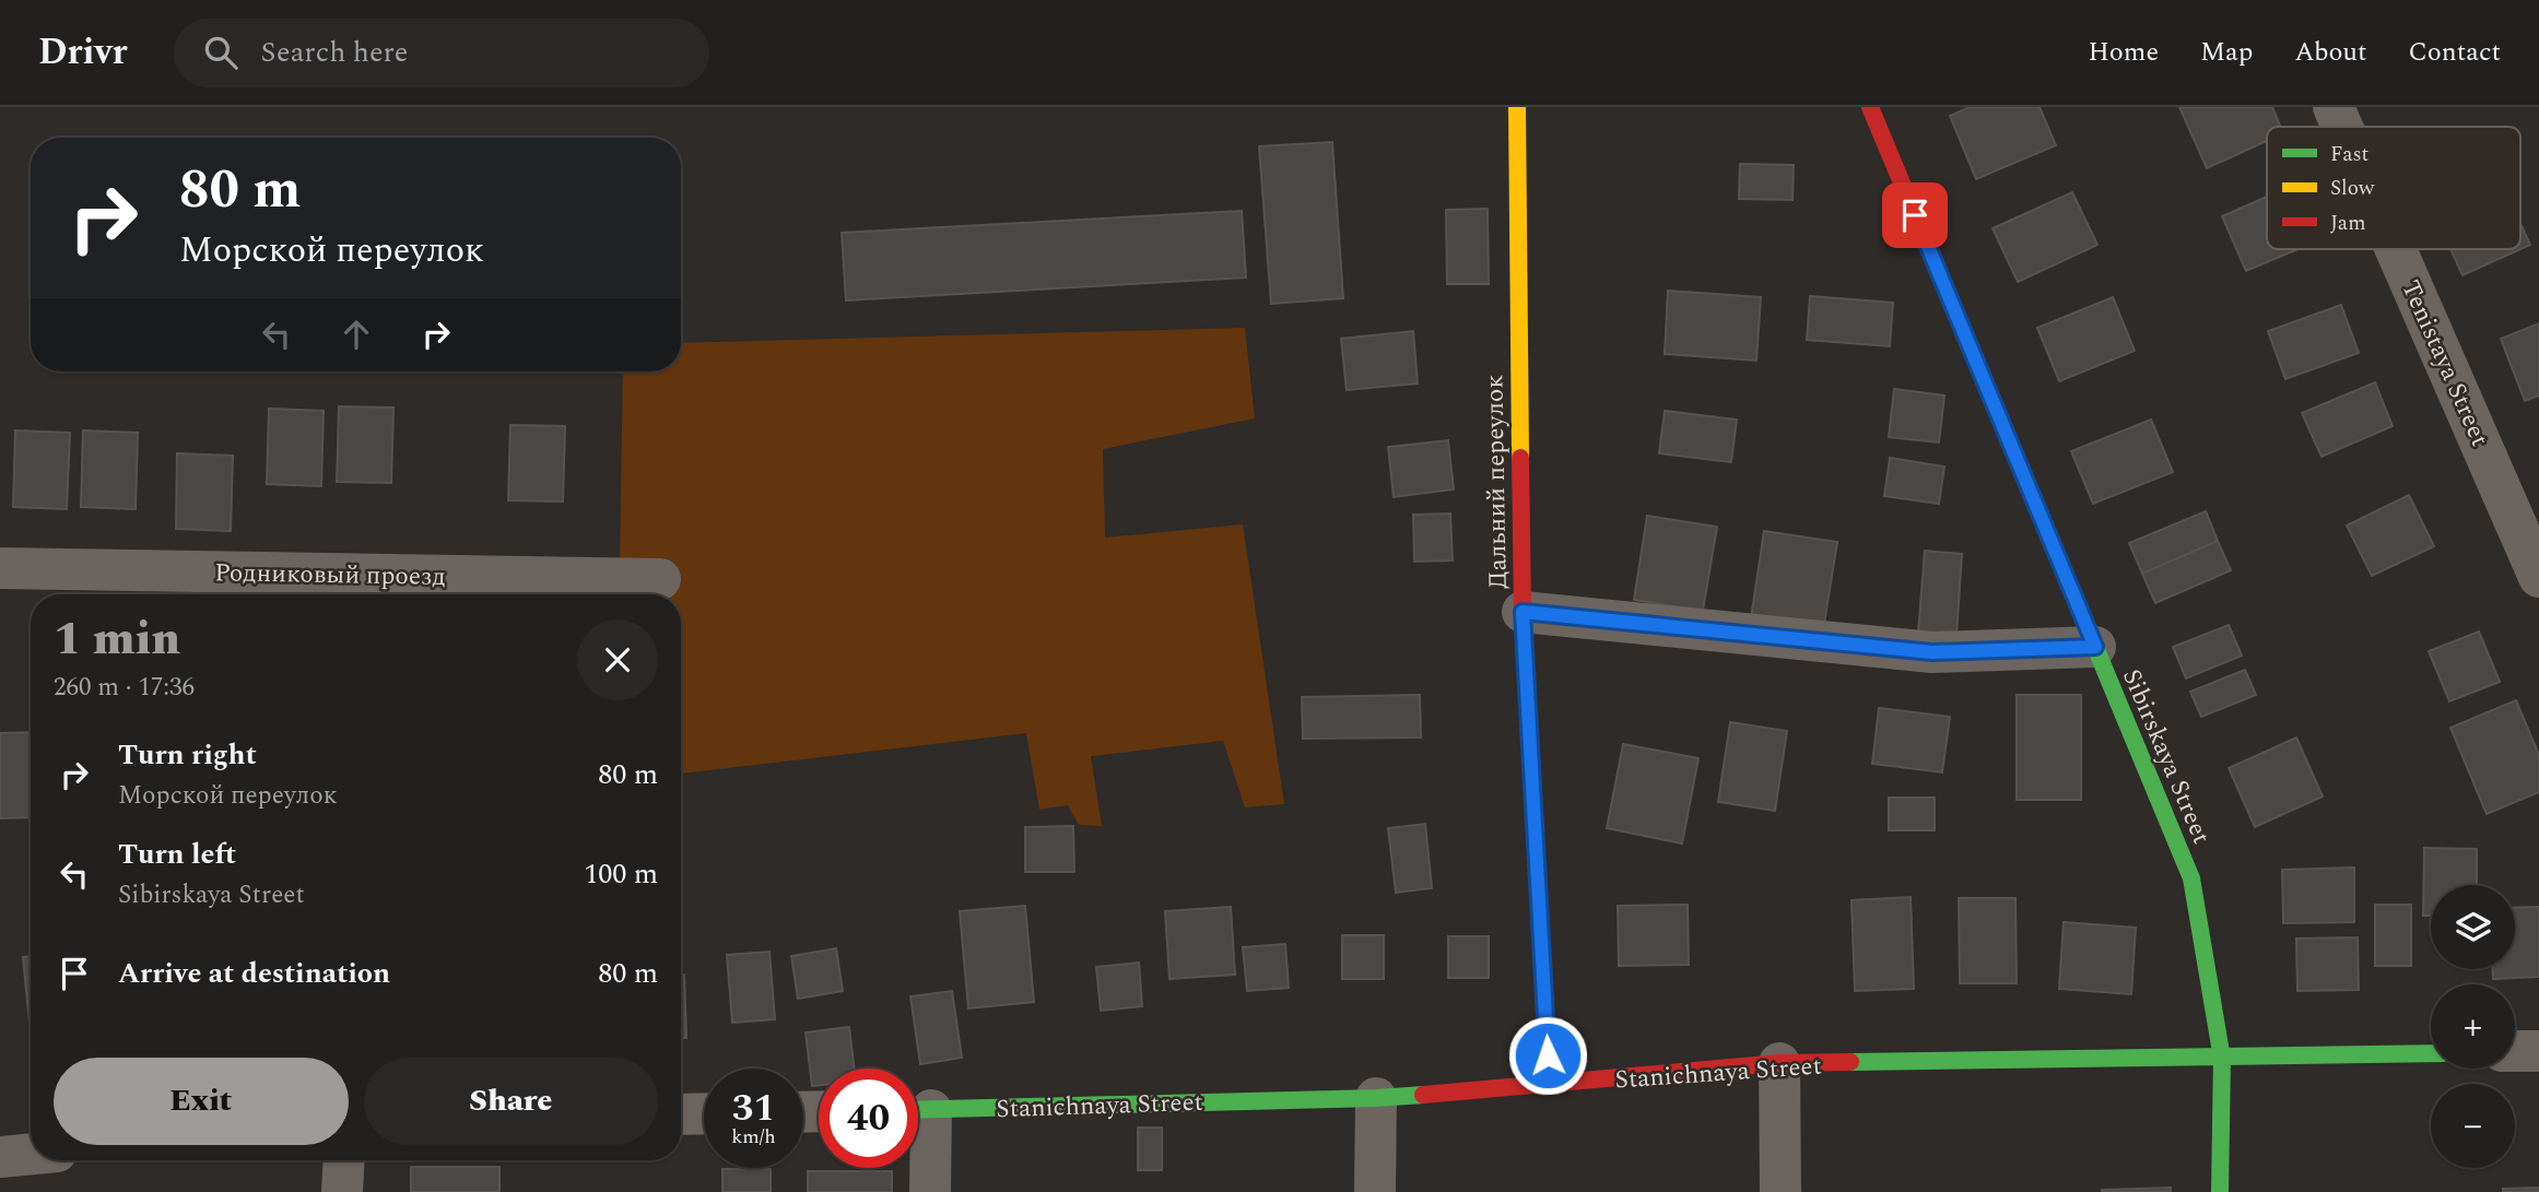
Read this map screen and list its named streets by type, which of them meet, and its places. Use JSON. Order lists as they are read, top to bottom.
{
  "streets": {
    "street": [
      "Tenistaya Street",
      "Дальний переулок",
      "Родниковый проезд",
      "Sibirskaya Street",
      "Stanichnaya Street"
    ]
  },
  "crossings": [
    ["Дальний переулок", "Stanichnaya Street"],
    ["Sibirskaya Street", "Stanichnaya Street"]
  ],
  "legend": ["Fast", "Slow", "Jam"],
  "page": {
    "header": "Drivr",
    "search": "Search here",
    "nav": [
      "Home",
      "Map",
      "About",
      "Contact"
    ],
    "turn": ["80 m", "Морской переулок"],
    "heading": ["1 min", "260 m · 17:36"],
    "list": [
      {
        "name": "Turn right",
        "note": "Морской переулок",
        "value": "80 m"
      },
      {
        "name": "Turn left",
        "note": "Sibirskaya Street",
        "value": "100 m"
      },
      {
        "name": "Arrive at destination",
        "value": "80 m"
      }
    ],
    "map_buttons": ["+", "−"],
    "buttons": ["Exit", "Share"],
    "speed": "31 km/h",
    "limit": "40"
  }
}
